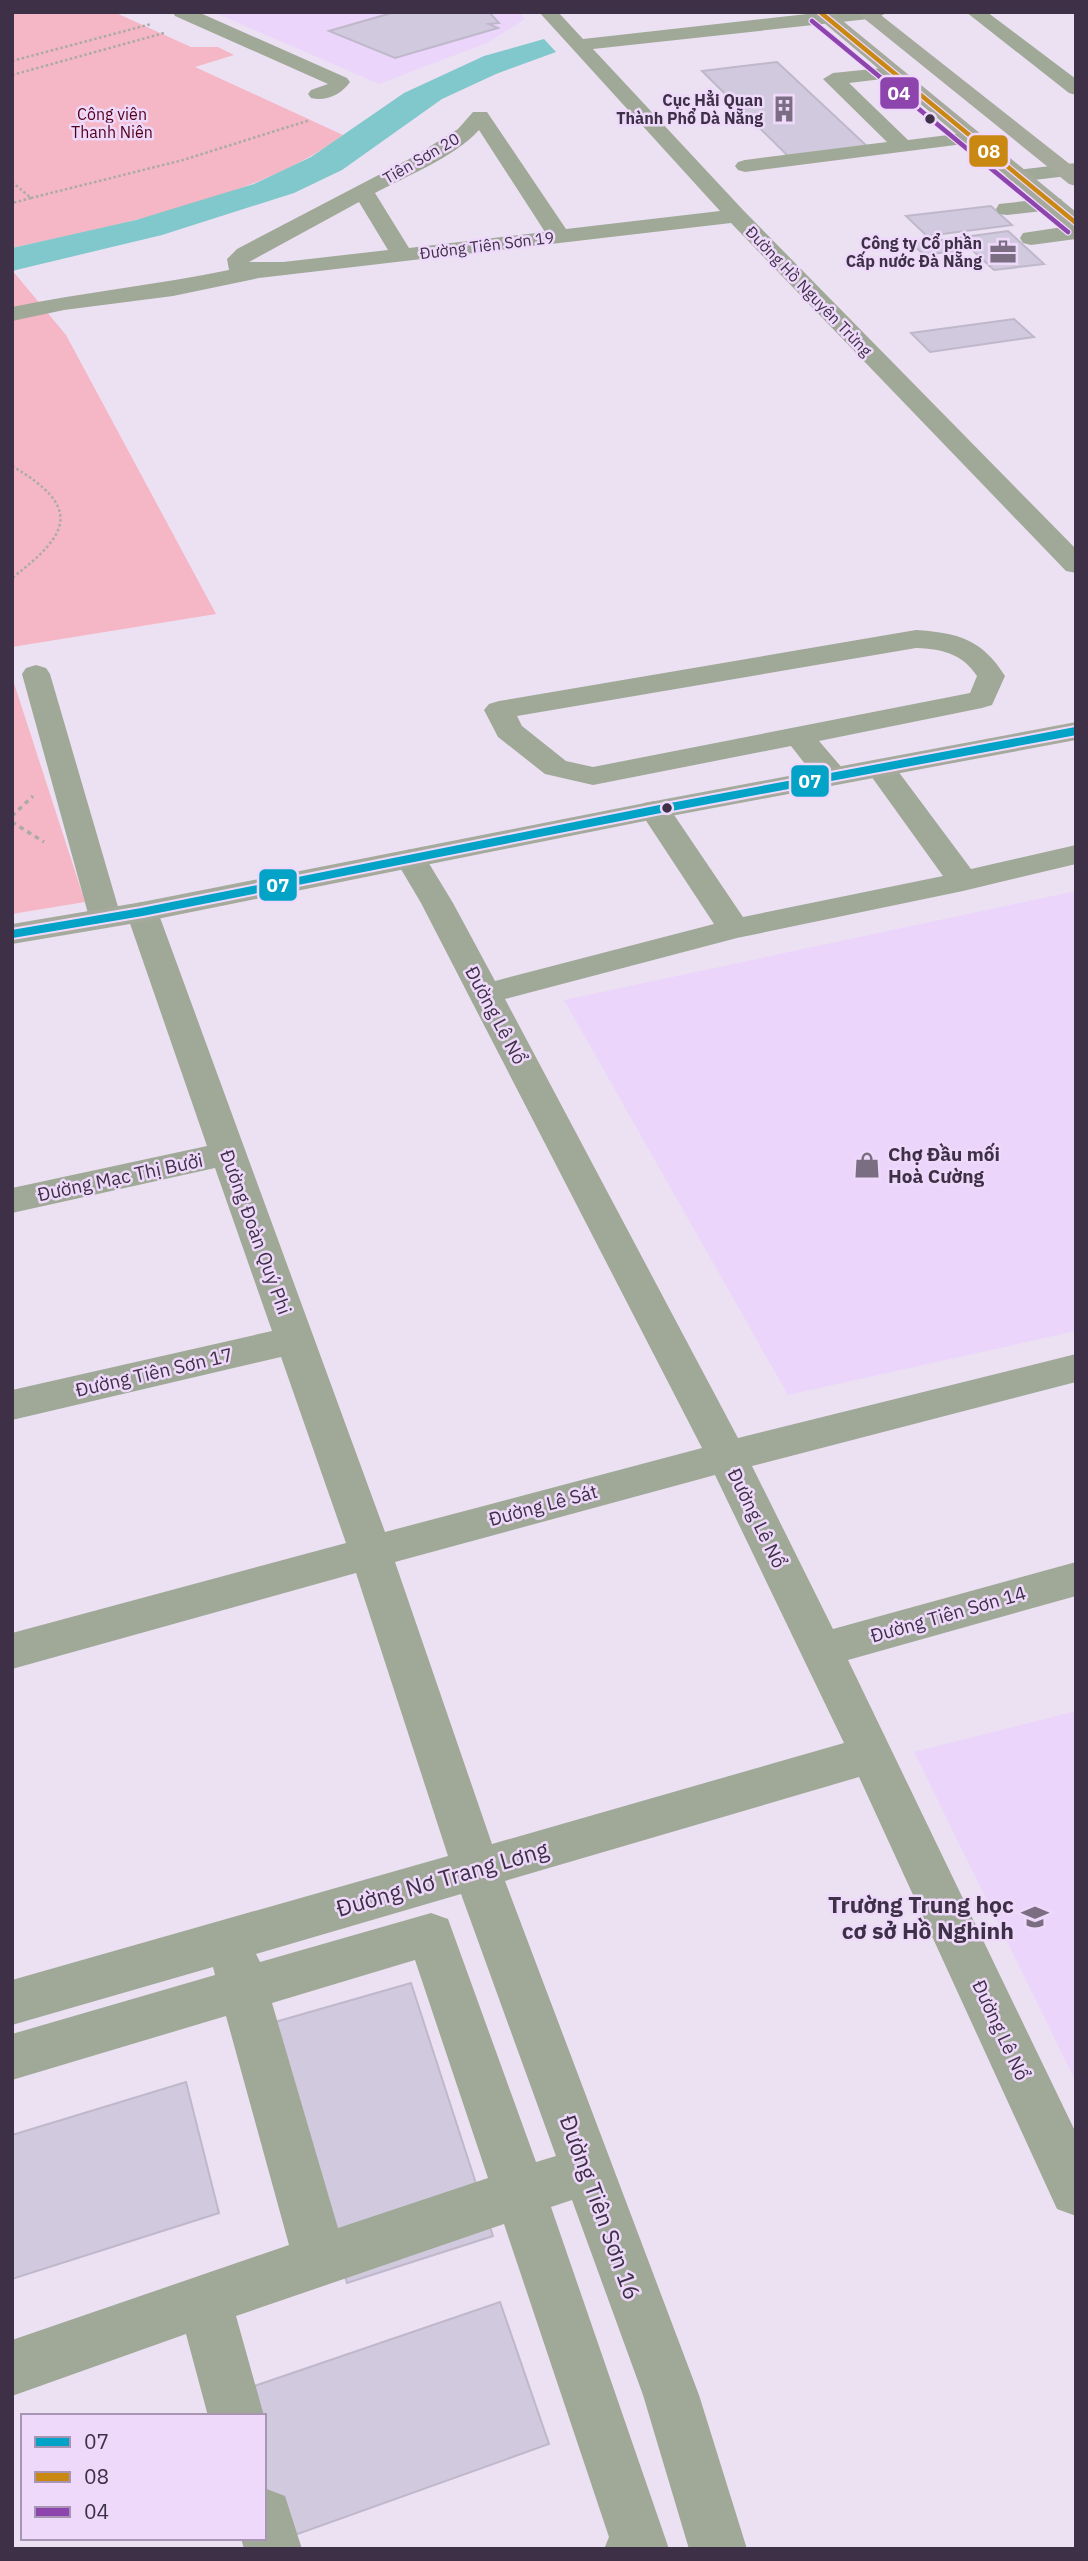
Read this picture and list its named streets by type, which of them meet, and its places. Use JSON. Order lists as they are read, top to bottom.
{
  "streets": {
    "street": [
      "Tiên Sơn 20",
      "Đường Tiên Sơn 19",
      "Đường Hồ Nguyên Trừng",
      "Đường Lê Nổ",
      "Đường Mạc Thị Bưởi",
      "Đường Đoàn Quý Phi",
      "Đường Tiên Sơn 17",
      "Đường Lê Sát",
      "Đường Tiên Sơn 14",
      "Đường Nơ Trang Lơng",
      "Đường Tiên Sơn 16"
    ]
  },
  "crossings": [
    ["Tiên Sơn 20", "Đường Tiên Sơn 19"],
    ["Đường Tiên Sơn 19", "Đường Hồ Nguyên Trừng"],
    ["Đường Lê Nổ", "Đường Lê Sát"],
    ["Đường Lê Nổ", "Đường Tiên Sơn 14"],
    ["Đường Lê Nổ", "Đường Nơ Trang Lơng"],
    ["Đường Mạc Thị Bưởi", "Đường Đoàn Quý Phi"],
    ["Đường Đoàn Quý Phi", "Đường Tiên Sơn 17"],
    ["Đường Đoàn Quý Phi", "Đường Lê Sát"],
    ["Đường Đoàn Quý Phi", "Đường Nơ Trang Lơng"],
    ["Đường Đoàn Quý Phi", "Đường Tiên Sơn 16"],
    ["Đường Nơ Trang Lơng", "Đường Tiên Sơn 16"]
  ],
  "parks": ["Công viên Thanh Niên"],
  "places": {
    "building": ["Cục Hẳi Quan Thành Phổ Dà Nẵng"],
    "office": ["Công ty Cổ phần Cấp nước Đà Nẵng"],
    "shop": ["Chợ Đầu mối Hoà Cường"],
    "school or university": ["Trường Trung học cơ sở Hồ Nghinh"]
  },
  "lines": ["transit line 08", "transit line 04", "transit line 07"],
  "legend": ["07", "08", "04"]
}
